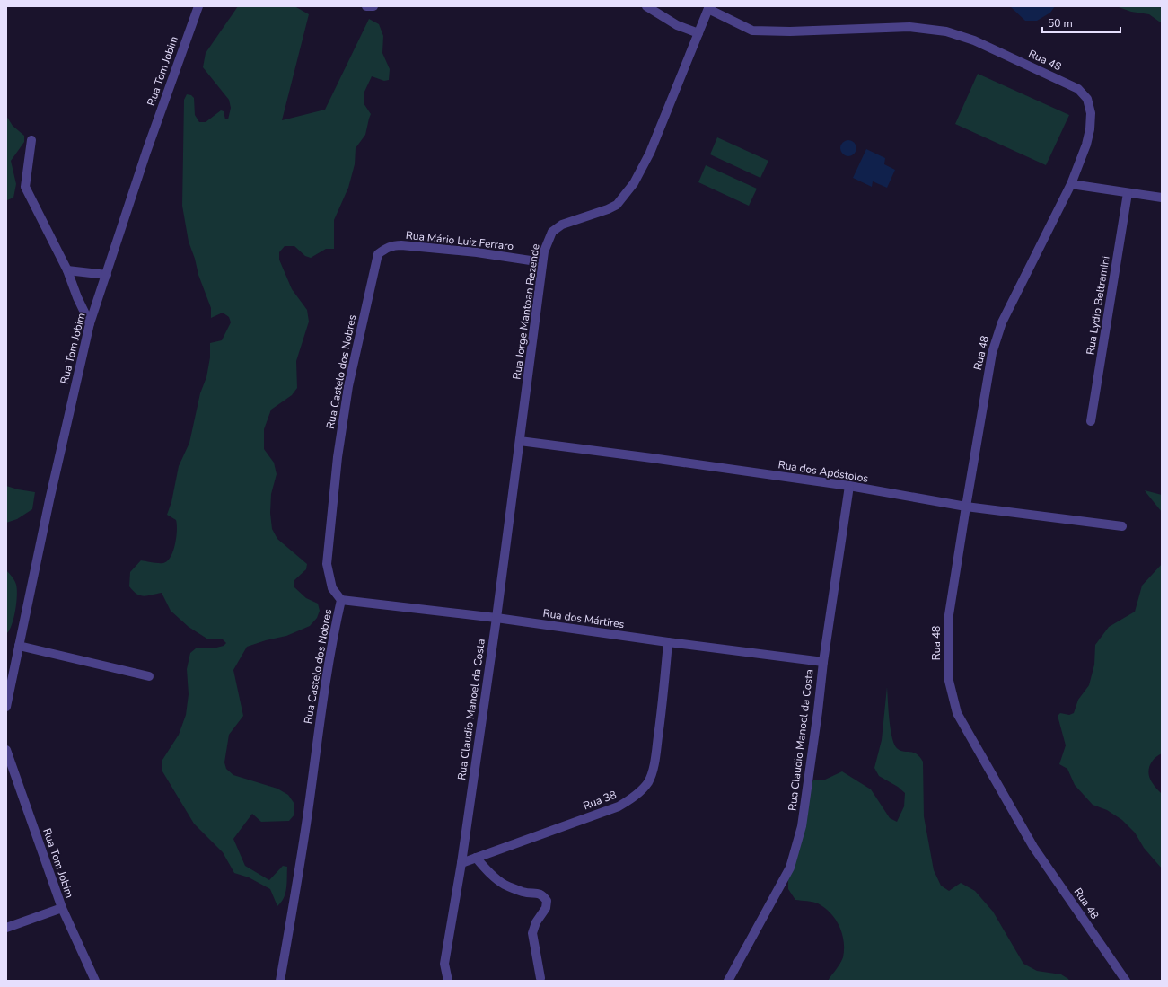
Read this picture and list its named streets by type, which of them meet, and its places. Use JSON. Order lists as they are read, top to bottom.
{
  "streets": {
    "street": [
      "Rua 48",
      "Rua Tom Jobim",
      "Rua Mário Luiz Ferraro",
      "Rua Lydio Beltramini",
      "Rua Jorge Mantoan Rezende",
      "Rua Castelo dos Nobres",
      "Rua dos Apóstolos",
      "Rua dos Mártires",
      "Rua Claudio Manoel da Costa",
      "Rua 38"
    ]
  },
  "crossings": [
    ["Rua 48", "Rua Jorge Mantoan Rezende"],
    ["Rua 48", "Rua dos Apóstolos"],
    ["Rua Mário Luiz Ferraro", "Rua Jorge Mantoan Rezende"],
    ["Rua Mário Luiz Ferraro", "Rua Castelo dos Nobres"],
    ["Rua Jorge Mantoan Rezende", "Rua dos Apóstolos"],
    ["Rua Jorge Mantoan Rezende", "Rua Claudio Manoel da Costa"],
    ["Rua Castelo dos Nobres", "Rua dos Mártires"],
    ["Rua dos Apóstolos", "Rua Claudio Manoel da Costa"],
    ["Rua dos Mártires", "Rua Claudio Manoel da Costa"],
    ["Rua dos Mártires", "Rua 38"],
    ["Rua Claudio Manoel da Costa", "Rua 38"]
  ],
  "scale_bar": "50 m"
}
